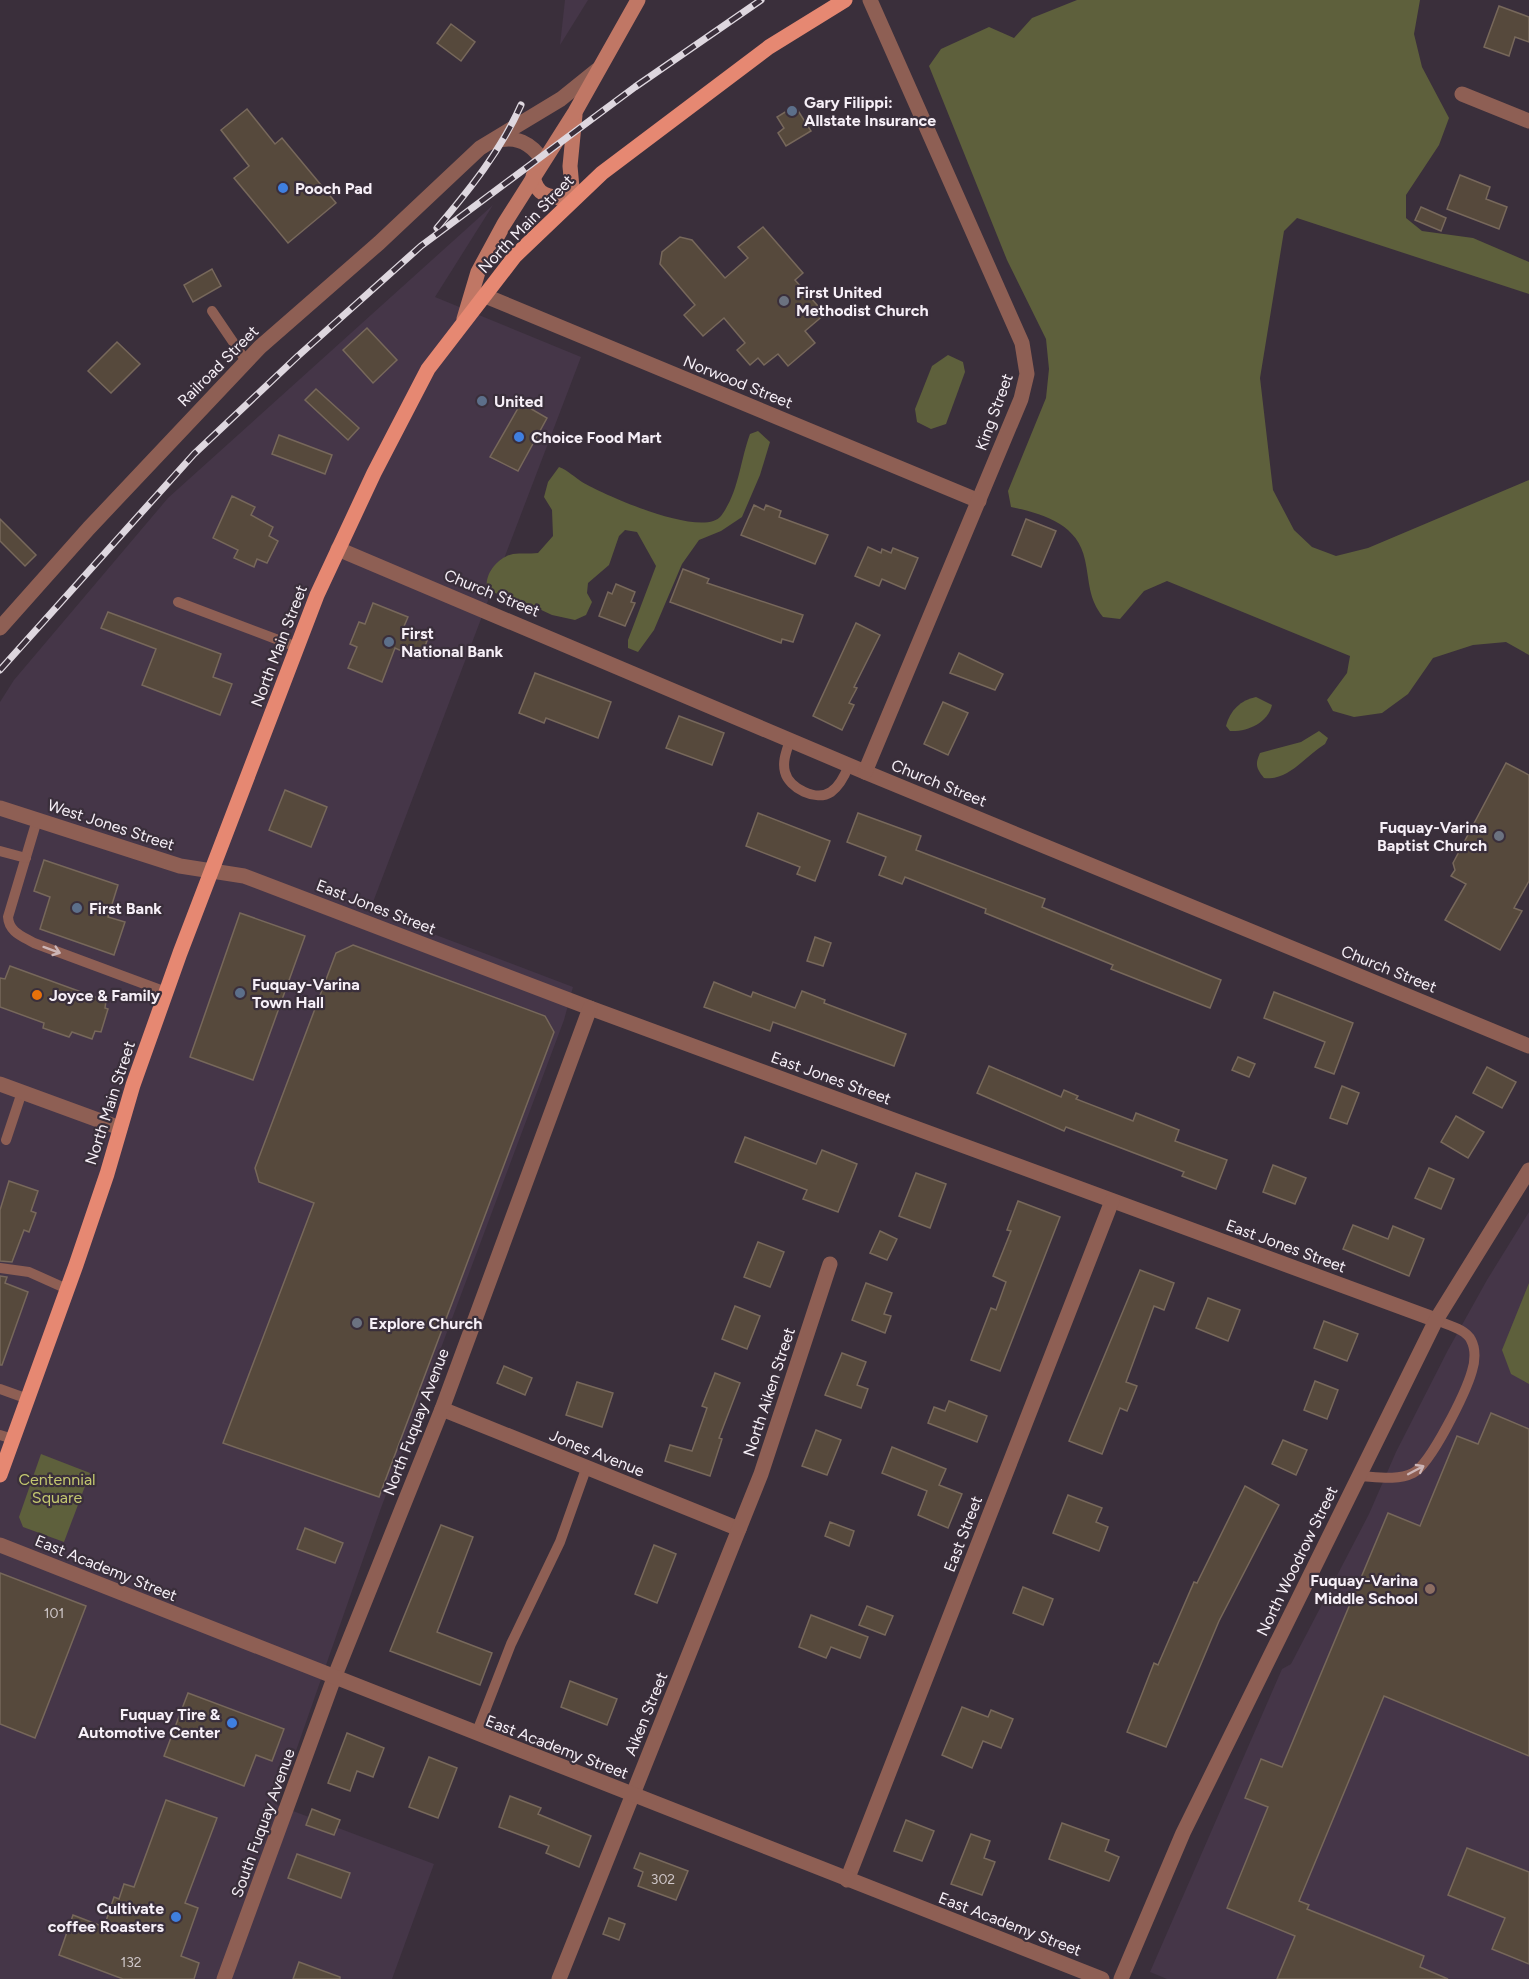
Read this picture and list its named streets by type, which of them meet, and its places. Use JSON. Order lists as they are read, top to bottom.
{
  "streets": {
    "main road": ["North Main Street"],
    "street": [
      "Railroad Street",
      "Norwood Street",
      "King Street",
      "Church Street",
      "West Jones Street",
      "East Jones Street",
      "North Aiken Street",
      "North Fuquay Avenue",
      "Jones Avenue",
      "East Street",
      "North Woodrow Street",
      "East Academy Street",
      "Aiken Street",
      "South Fuquay Avenue"
    ]
  },
  "crossings": [
    ["North Main Street", "Norwood Street"],
    ["North Main Street", "Church Street"],
    ["North Main Street", "West Jones Street"],
    ["North Main Street", "East Jones Street"],
    ["Norwood Street", "King Street"],
    ["King Street", "Church Street"],
    ["West Jones Street", "East Jones Street"],
    ["East Jones Street", "North Fuquay Avenue"],
    ["East Jones Street", "East Street"],
    ["East Jones Street", "North Woodrow Street"],
    ["North Aiken Street", "Jones Avenue"],
    ["North Aiken Street", "Aiken Street"],
    ["North Fuquay Avenue", "Jones Avenue"],
    ["North Fuquay Avenue", "East Academy Street"],
    ["North Fuquay Avenue", "South Fuquay Avenue"],
    ["Jones Avenue", "Aiken Street"],
    ["East Street", "East Academy Street"],
    ["East Academy Street", "Aiken Street"],
    ["East Academy Street", "South Fuquay Avenue"]
  ],
  "parks": ["Centennial Square"],
  "places": [
    "Gary Filippi: Allstate Insurance",
    "Pooch Pad",
    "First United Methodist Church",
    "United",
    "Choice Food Mart",
    "First National Bank",
    "Fuquay-Varina Baptist Church",
    "First Bank",
    "Fuquay-Varina Town Hall",
    "Joyce & Family",
    "Explore Church",
    "Fuquay-Varina Middle School",
    "Fuquay Tire & Automotive Center",
    "Cultivate coffee Roasters"
  ],
  "house_numbers": ["101", "302", "132"]
}
